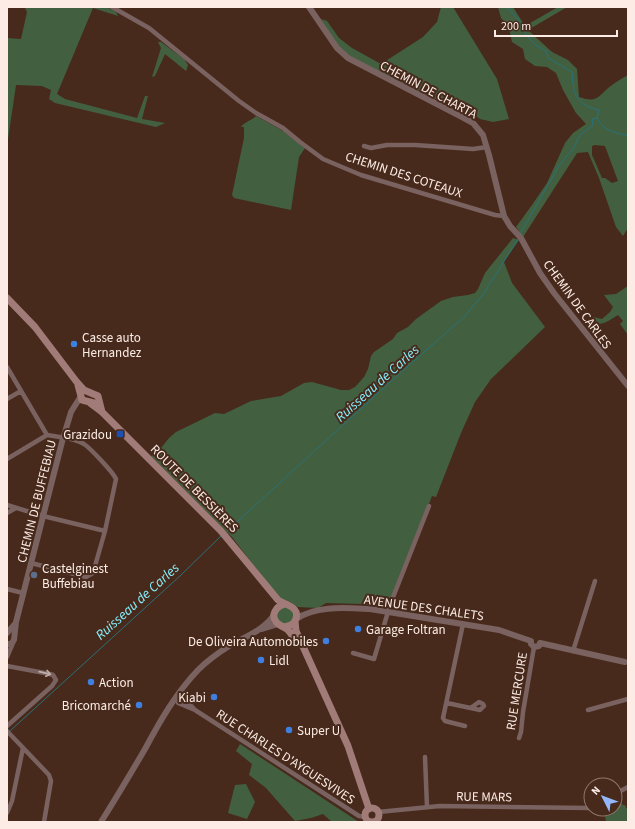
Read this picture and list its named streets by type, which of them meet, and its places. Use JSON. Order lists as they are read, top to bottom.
{
  "streets": {
    "main road": ["ROUTE DE BESSIÈRES"],
    "street": [
      "CHEMIN DE CHARTA",
      "CHEMIN DES COTEAUX",
      "CHEMIN DE CARLES",
      "CHEMIN DE BUFFEBIAU",
      "AVENUE DES CHALETS",
      "RUE MERCURE",
      "RUE CHARLES D'AYGUESVIVES",
      "RUE MARS"
    ]
  },
  "crossings": [
    ["CHEMIN DE CHARTA", "CHEMIN DES COTEAUX"],
    ["CHEMIN DE CHARTA", "CHEMIN DE CARLES"],
    ["ROUTE DE BESSIÈRES", "CHEMIN DE BUFFEBIAU"],
    ["ROUTE DE BESSIÈRES", "AVENUE DES CHALETS"],
    ["ROUTE DE BESSIÈRES", "RUE CHARLES D'AYGUESVIVES"],
    ["ROUTE DE BESSIÈRES", "RUE MARS"],
    ["AVENUE DES CHALETS", "RUE MERCURE"],
    ["RUE CHARLES D'AYGUESVIVES", "RUE MARS"]
  ],
  "water": ["Ruisseau de Carles"],
  "places": {
    "other": [
      "Casse auto Hernandez",
      "Castelginest Buffebiau",
      "Garage Foltran",
      "De Oliveira Automobiles",
      "Lidl",
      "Action",
      "Kiabi",
      "Bricomarché",
      "Super U"
    ],
    "transit": ["Grazidou"]
  },
  "scale_bar": "200 m",
  "north": "top left"
}
